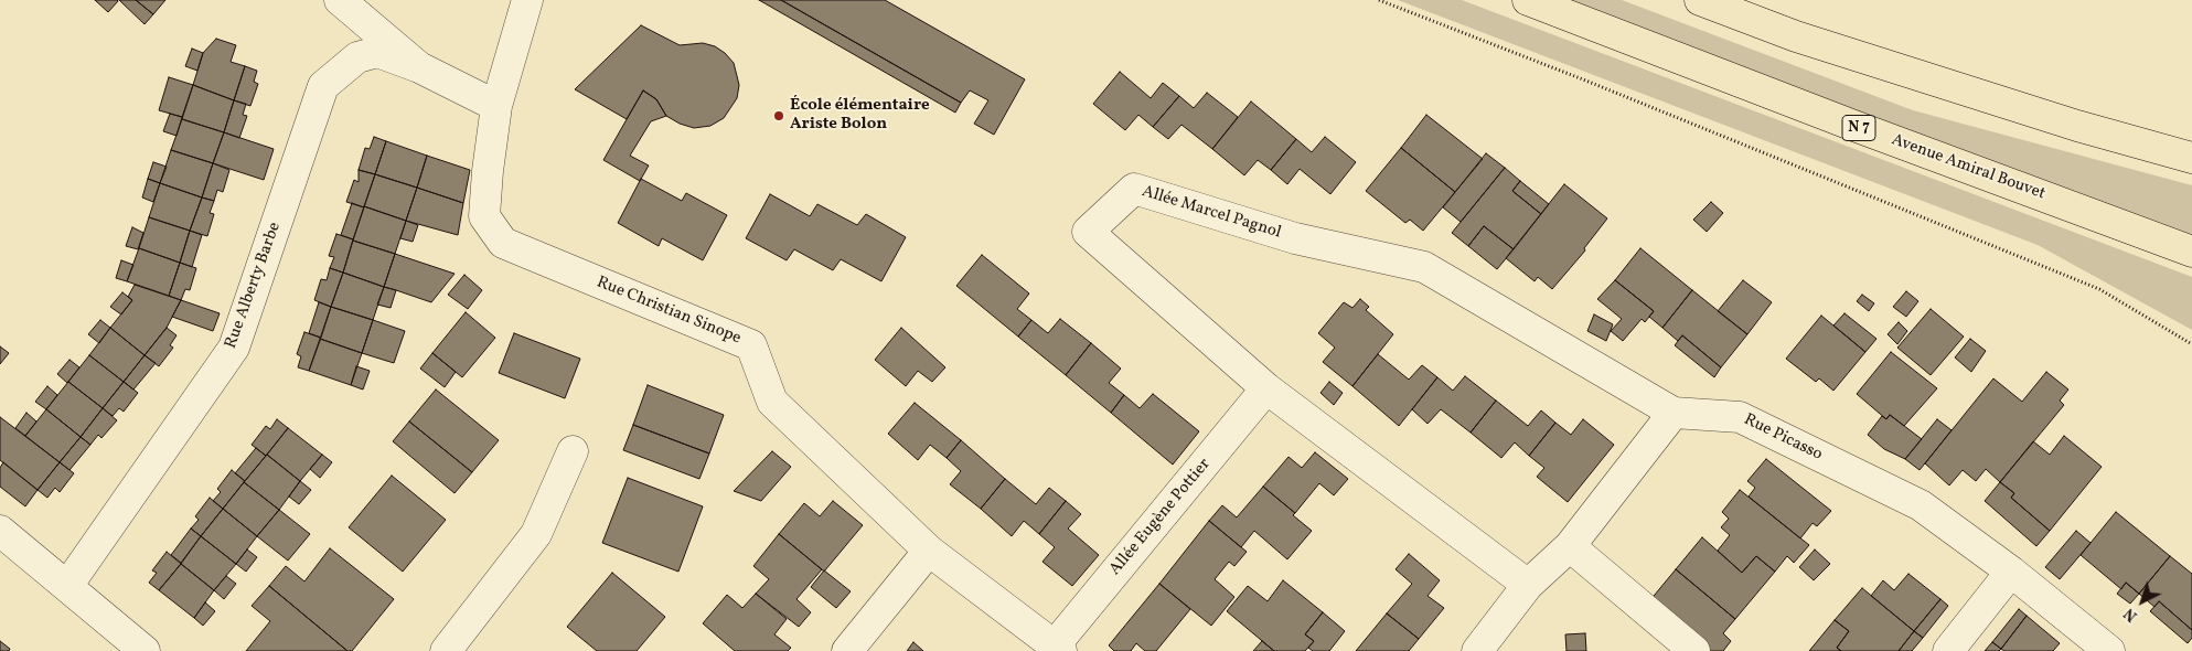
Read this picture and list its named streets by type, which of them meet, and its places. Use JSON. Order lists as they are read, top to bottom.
{
  "streets": {
    "main road": ["N 7", "Avenue Amiral Bouvet"],
    "street": [
      "Allée Marcel Pagnol",
      "Rue Alberty Barbe",
      "Rue Christian Sinope",
      "Rue Picasso",
      "Allée Eugène Pottier"
    ]
  },
  "crossings": [
    ["Allée Marcel Pagnol", "Rue Picasso"],
    ["Allée Marcel Pagnol", "Allée Eugène Pottier"],
    ["Rue Christian Sinope", "Allée Eugène Pottier"]
  ],
  "places": ["École élémentaire Ariste Bolon"],
  "north": "bottom left"
}
